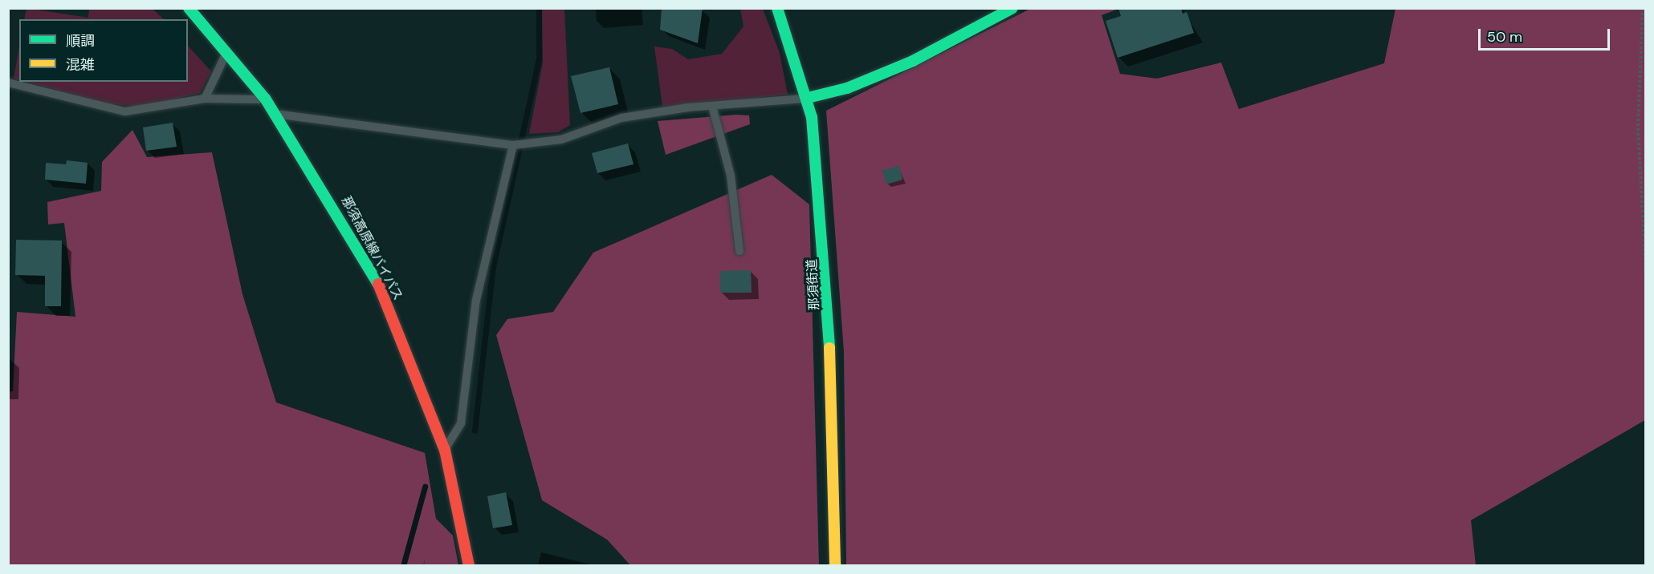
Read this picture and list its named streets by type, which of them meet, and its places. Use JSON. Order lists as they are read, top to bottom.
{
  "streets": {
    "main road": ["那須高原線バイパス", "那須街道"]
  },
  "legend": ["順調", "混雑"],
  "scale_bar": "50 m"
}
